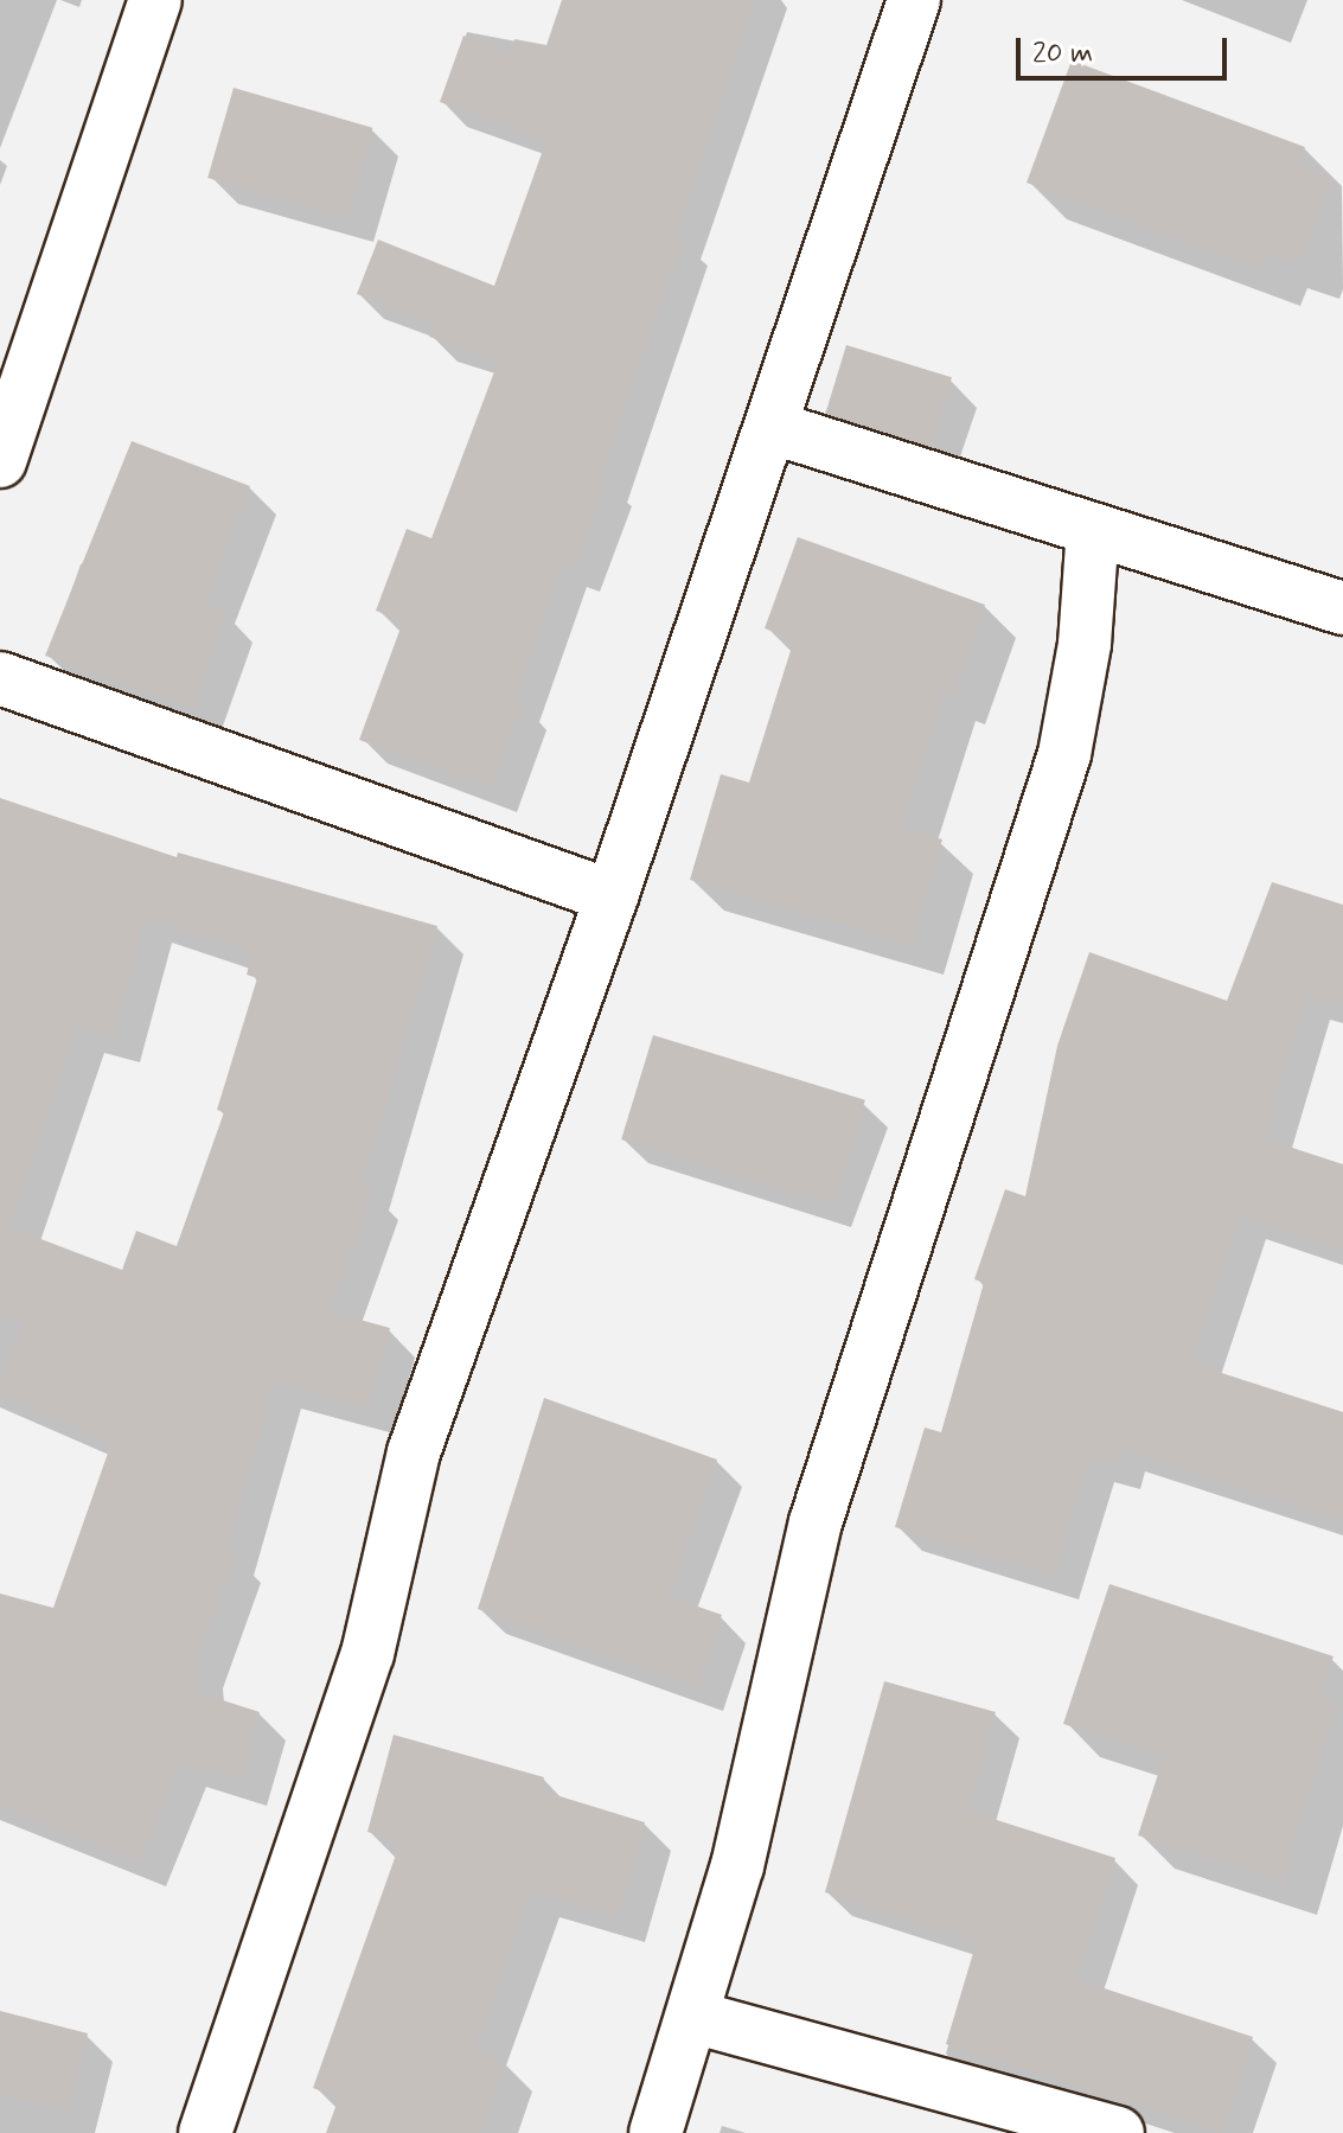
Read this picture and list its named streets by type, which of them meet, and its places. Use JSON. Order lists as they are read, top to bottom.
{
  "scale_bar": "20 m"
}
